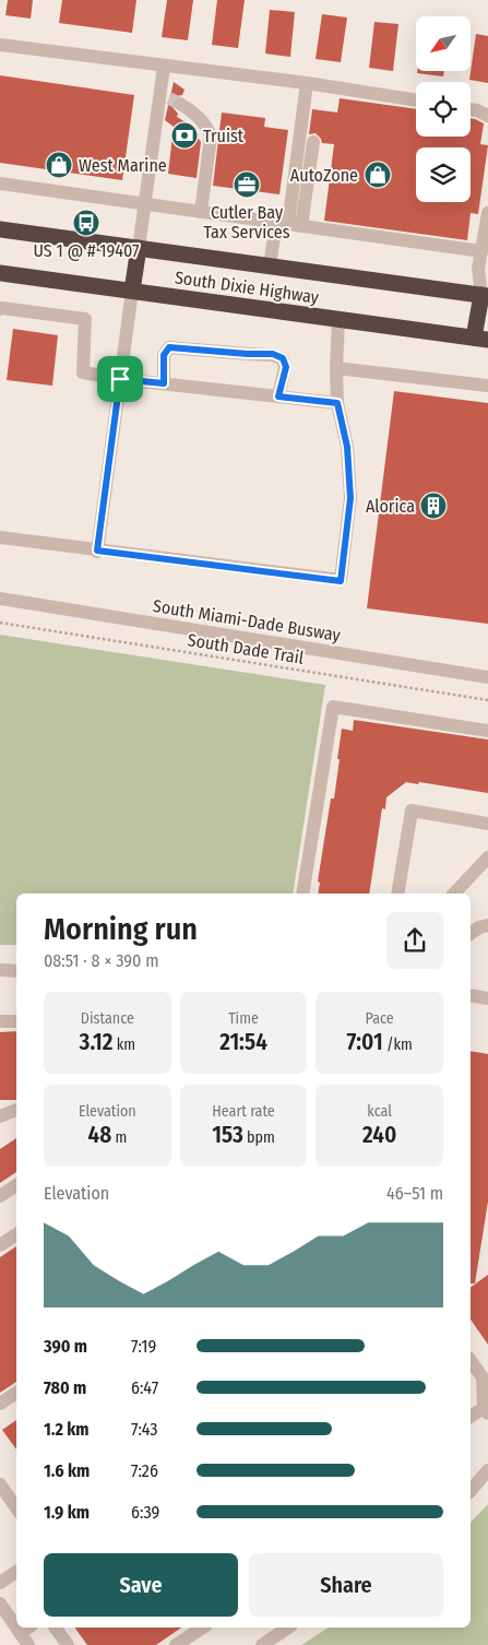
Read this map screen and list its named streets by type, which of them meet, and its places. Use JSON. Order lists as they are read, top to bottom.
{
  "streets": {
    "highway": ["South Dixie Highway"],
    "street": ["South Miami-Dade Busway"],
    "path": ["South Dade Trail"]
  },
  "places": {
    "bank": ["Truist"],
    "shop": ["West Marine", "AutoZone"],
    "office": ["Cutler Bay Tax Services"],
    "bus stop": ["US 1 @ # 19407"],
    "building": ["Alorica"]
  },
  "north": "bottom left",
  "page": {
    "heading": ["Morning run", "08:51 · 8 × 390 m"],
    "stats": [
      ["Distance", "3.12 km"],
      ["Time", "21:54"],
      ["Pace", "7:01 /km"],
      ["Elevation", "48 m"],
      ["Heart rate", "153 bpm"],
      ["kcal", "240"]
    ],
    "chart": ["Elevation", "46–51 m"],
    "list": [
      {
        "name": "390 m",
        "note": "7:19"
      },
      {
        "name": "780 m",
        "note": "6:47"
      },
      {
        "name": "1.2 km",
        "note": "7:43"
      },
      {
        "name": "1.6 km",
        "note": "7:26"
      },
      {
        "name": "1.9 km",
        "note": "6:39"
      }
    ],
    "buttons": ["Save", "Share"]
  }
}
